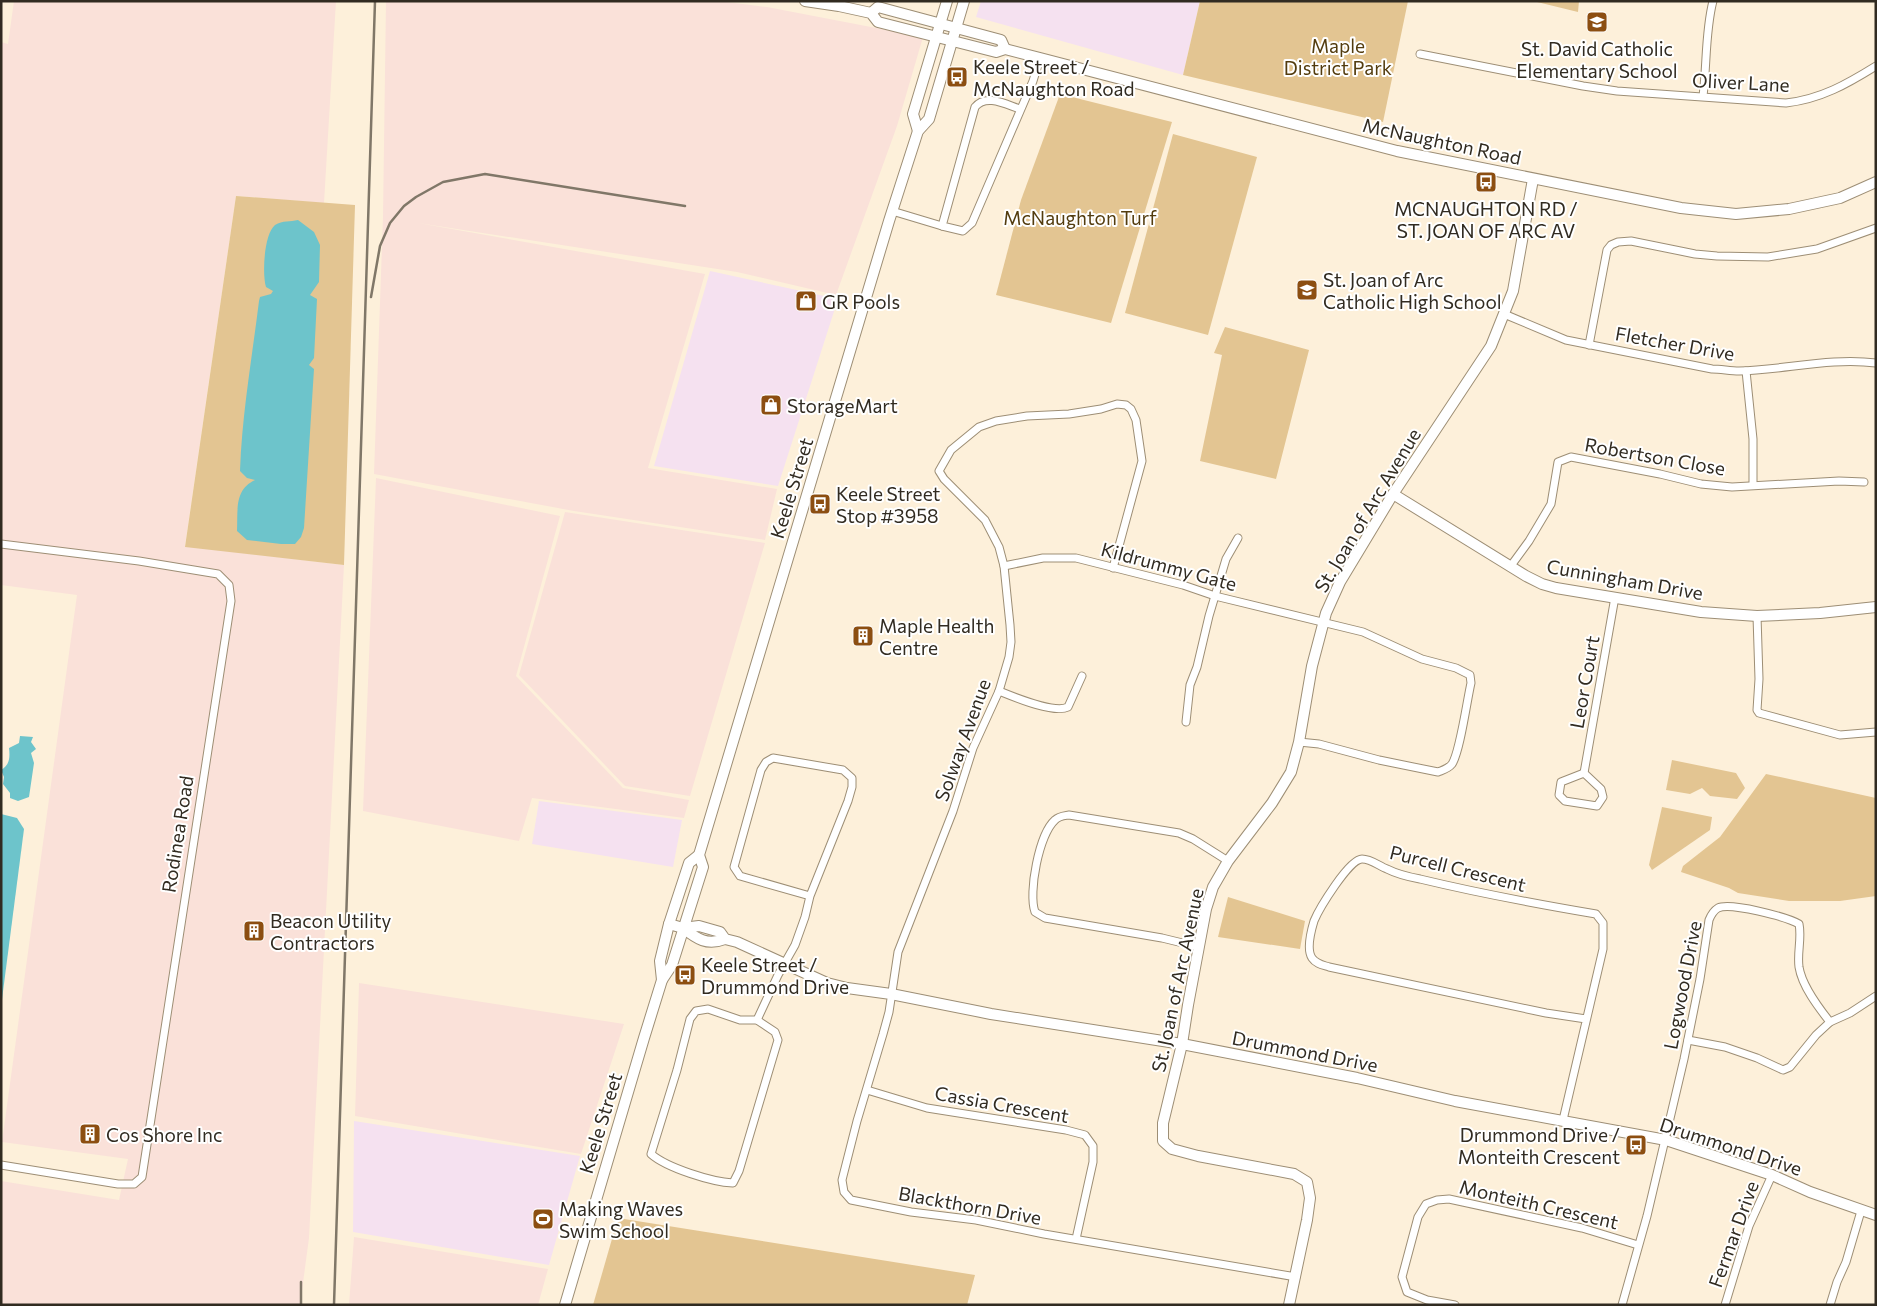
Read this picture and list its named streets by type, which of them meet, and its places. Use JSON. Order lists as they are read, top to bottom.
{
  "streets": {
    "street": [
      "Oliver Lane",
      "McNaughton Road",
      "Fletcher Drive",
      "Robertson Close",
      "Keele Street",
      "St. Joan of Arc Avenue",
      "Kildrummy Gate",
      "Cunningham Drive",
      "Leor Court",
      "Solway Avenue",
      "Rodinea Road",
      "Purcell Crescent",
      "Logwood Drive",
      "Drummond Drive",
      "Cassia Crescent",
      "Monteith Crescent",
      "Blackthorn Drive",
      "Fermar Drive"
    ]
  },
  "crossings": [
    ["McNaughton Road", "Keele Street"],
    ["McNaughton Road", "St. Joan of Arc Avenue"],
    ["Fletcher Drive", "St. Joan of Arc Avenue"],
    ["Robertson Close", "Cunningham Drive"],
    ["Keele Street", "Drummond Drive"],
    ["St. Joan of Arc Avenue", "Kildrummy Gate"],
    ["St. Joan of Arc Avenue", "Cunningham Drive"],
    ["St. Joan of Arc Avenue", "Drummond Drive"],
    ["St. Joan of Arc Avenue", "Blackthorn Drive"],
    ["Kildrummy Gate", "Solway Avenue"],
    ["Cunningham Drive", "Leor Court"],
    ["Solway Avenue", "Drummond Drive"],
    ["Solway Avenue", "Blackthorn Drive"],
    ["Purcell Crescent", "Drummond Drive"],
    ["Logwood Drive", "Drummond Drive"],
    ["Logwood Drive", "Monteith Crescent"],
    ["Drummond Drive", "Monteith Crescent"],
    ["Drummond Drive", "Blackthorn Drive"],
    ["Drummond Drive", "Fermar Drive"],
    ["Cassia Crescent", "Blackthorn Drive"]
  ],
  "parks": ["Maple District Park", "McNaughton Turf"],
  "places": {
    "school or university": ["St. David Catholic Elementary School", "St. Joan of Arc Catholic High School"],
    "bus stop": [
      "Keele Street / McNaughton Road",
      "MCNAUGHTON RD / ST. JOAN OF ARC AV",
      "Keele Street Stop #3958",
      "Keele Street / Drummond Drive",
      "Drummond Drive / Monteith Crescent"
    ],
    "shop": ["GR Pools", "StorageMart"],
    "building": ["Maple Health Centre", "Beacon Utility Contractors", "Cos Shore Inc"],
    "sports": ["Making Waves Swim School"]
  }
}
